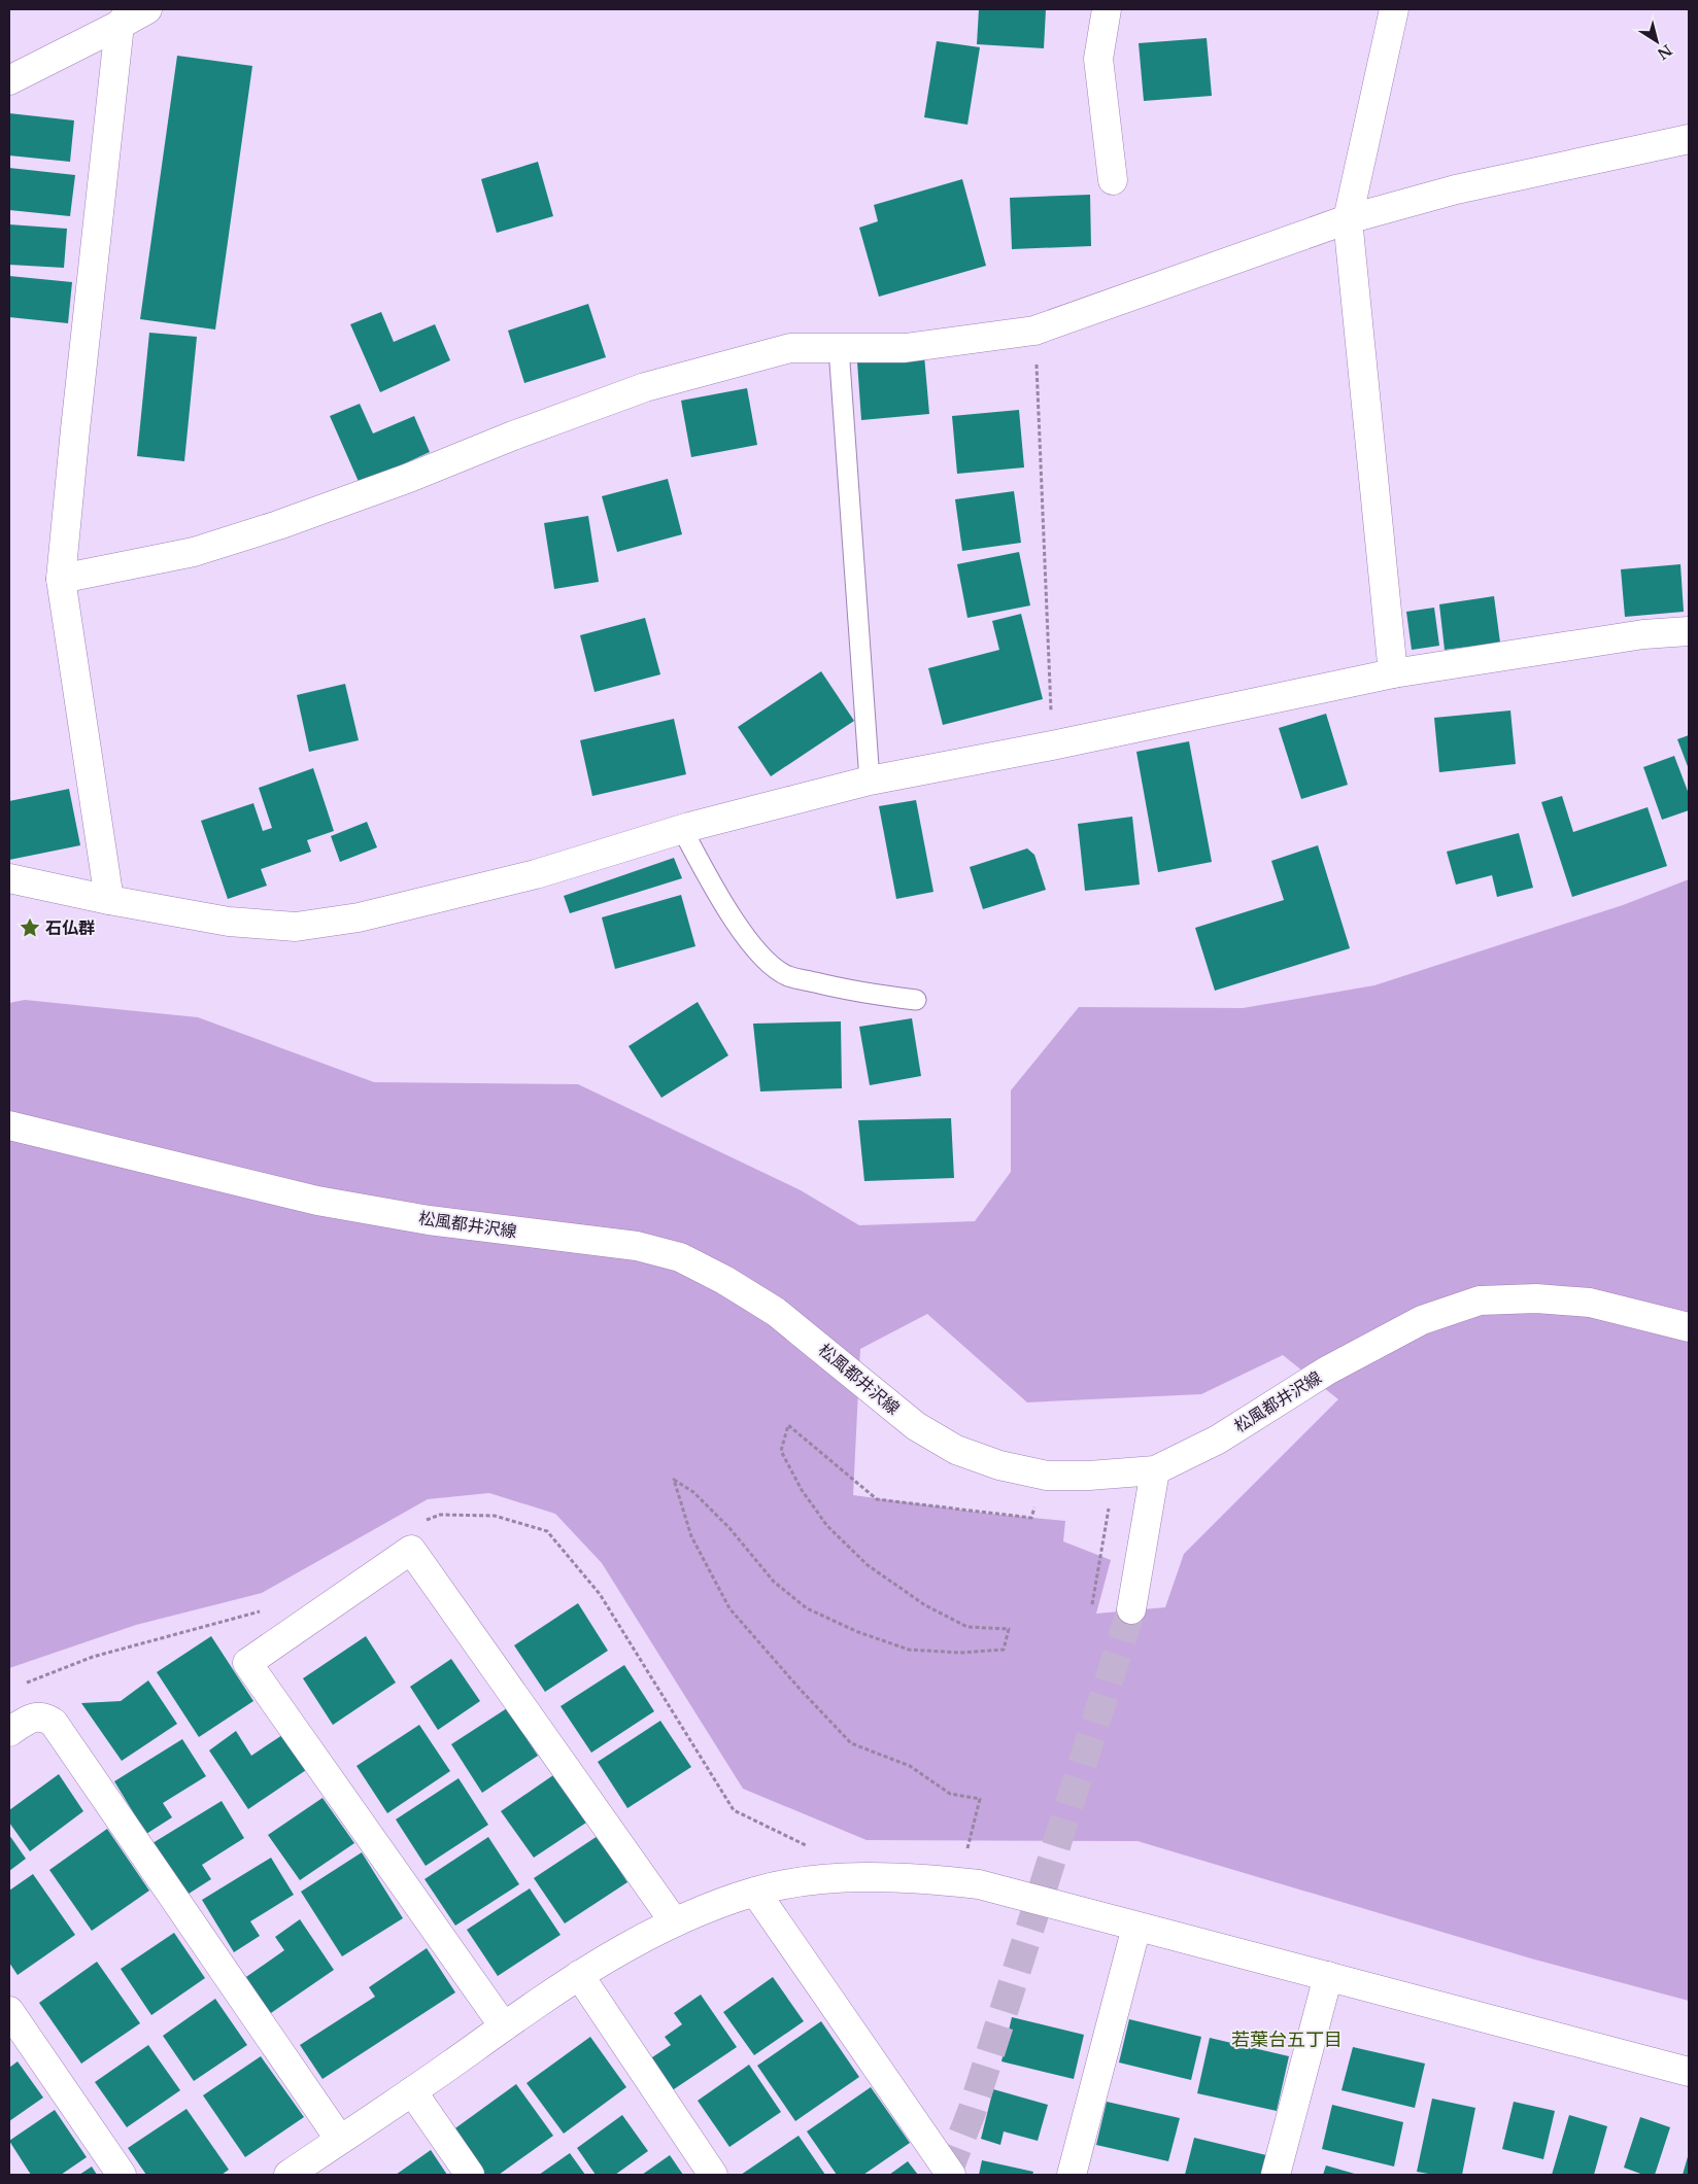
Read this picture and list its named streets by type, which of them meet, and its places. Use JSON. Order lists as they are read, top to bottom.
{
  "streets": {
    "street": ["松風都井沢線"]
  },
  "districts": ["若葉台五丁目"],
  "places": {
    "place": ["石仏群"]
  },
  "north": "bottom right"
}
